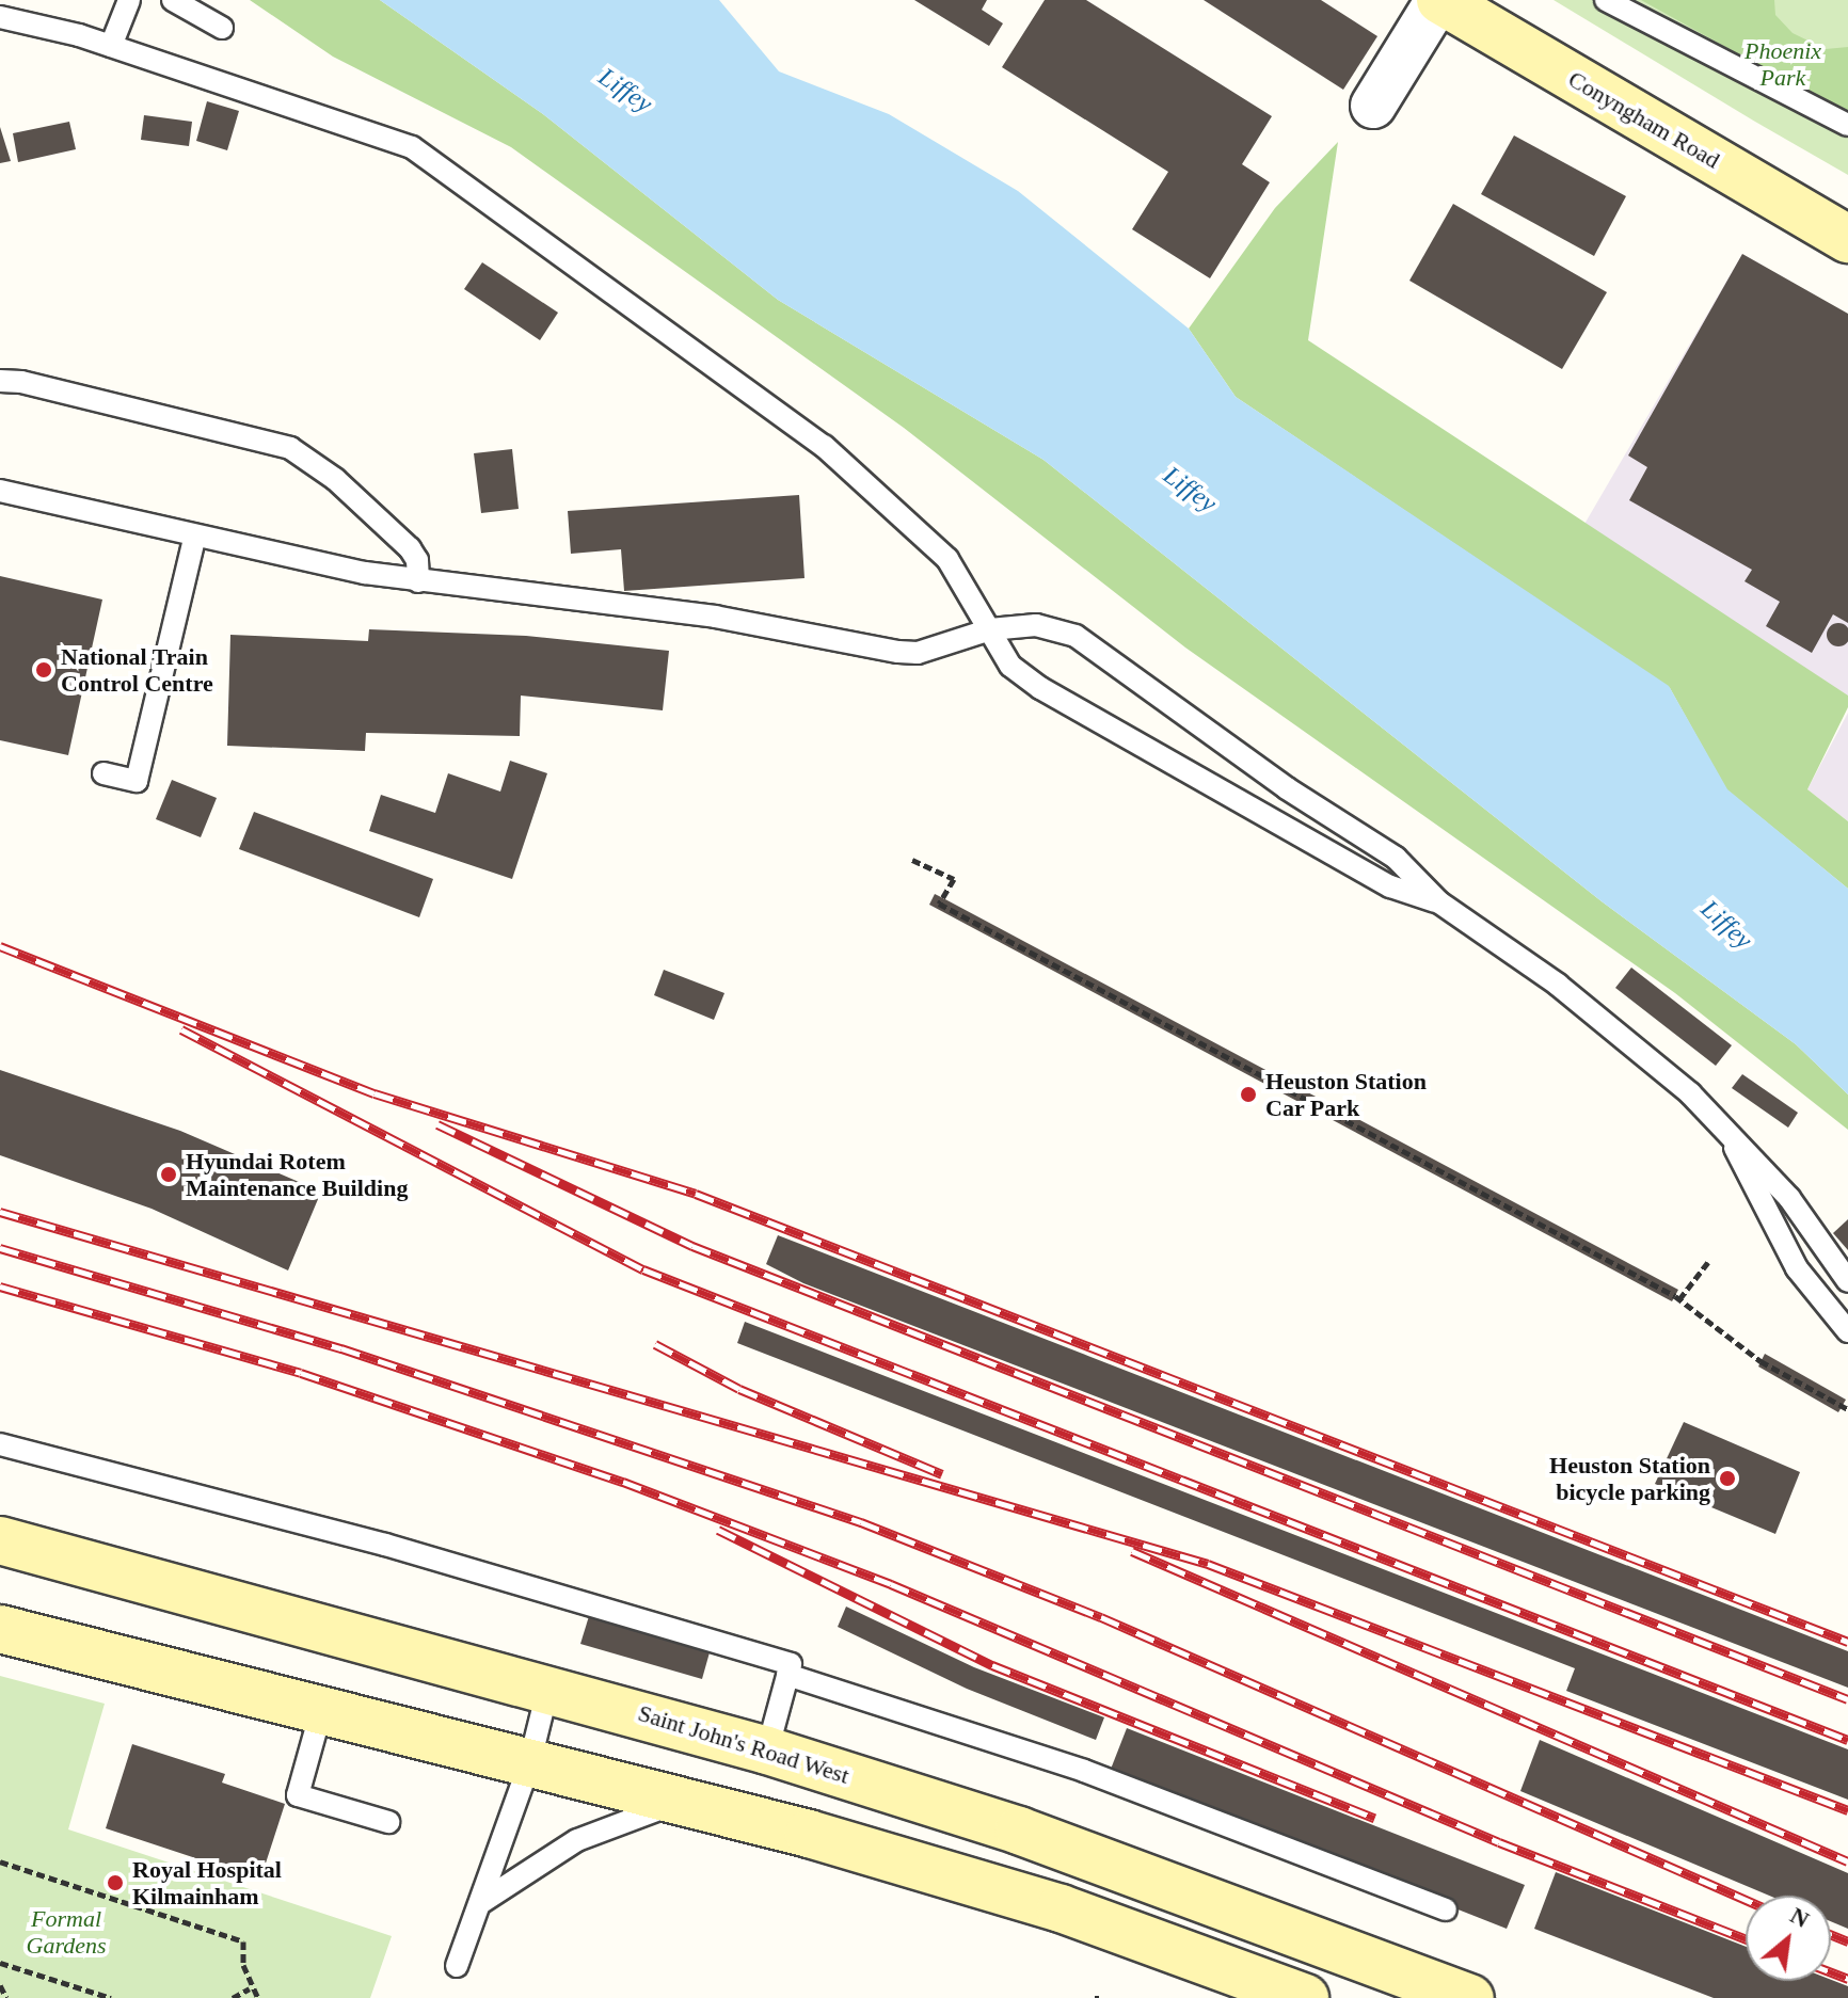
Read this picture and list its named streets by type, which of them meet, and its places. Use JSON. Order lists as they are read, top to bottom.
{
  "streets": {
    "main road": ["Conyngham Road", "Saint John's Road West"]
  },
  "water": ["Liffey"],
  "parks": ["Phoenix Park", "Formal Gardens"],
  "places": [
    "National Train Control Centre",
    "Heuston Station Car Park",
    "Hyundai Rotem Maintenance Building",
    "Heuston Station bicycle parking",
    "Royal Hospital Kilmainham"
  ],
  "north": "top right"
}
